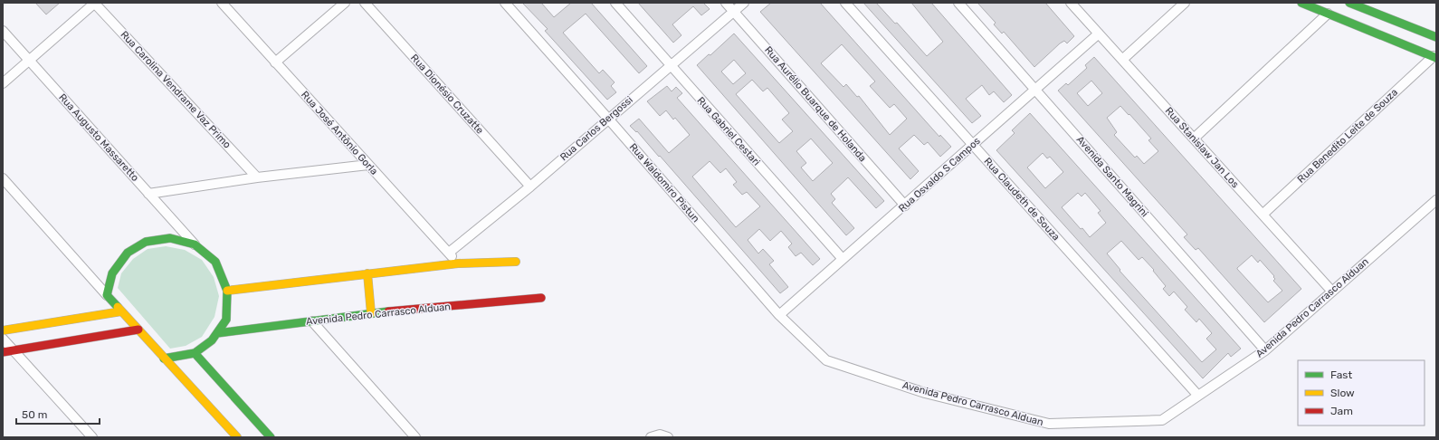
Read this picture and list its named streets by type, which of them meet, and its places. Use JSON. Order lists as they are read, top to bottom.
{
  "streets": {
    "street": [
      "Rua Carolina Vendrame Vaz Primo",
      "Rua Dionésio Cruzatte",
      "Rua Aurélio Buarque de Holanda",
      "Rua Carlos Bergossi",
      "Rua Gabriel Cestari",
      "Rua José Antônio Gorla",
      "Rua Benedito Leite de Souza",
      "Rua Augusto Massaretto",
      "Rua Stanislaw Jan Los",
      "Rua Osvaldo S Campos",
      "Avenida Santo Magrini",
      "Rua Waldomiro Pistun",
      "Rua Claudeth de Souza",
      "Avenida Pedro Carrasco Alduan"
    ]
  },
  "crossings": [
    ["Rua Dionésio Cruzatte", "Rua Carlos Bergossi"],
    ["Rua Aurélio Buarque de Holanda", "Rua Carlos Bergossi"],
    ["Rua Aurélio Buarque de Holanda", "Rua Osvaldo S Campos"],
    ["Rua Carlos Bergossi", "Rua Gabriel Cestari"],
    ["Rua Carlos Bergossi", "Rua José Antônio Gorla"],
    ["Rua Carlos Bergossi", "Rua Waldomiro Pistun"],
    ["Rua Gabriel Cestari", "Rua Osvaldo S Campos"],
    ["Rua Benedito Leite de Souza", "Rua Stanislaw Jan Los"],
    ["Rua Augusto Massaretto", "Avenida Pedro Carrasco Alduan"],
    ["Rua Stanislaw Jan Los", "Rua Osvaldo S Campos"],
    ["Rua Stanislaw Jan Los", "Avenida Pedro Carrasco Alduan"],
    ["Rua Osvaldo S Campos", "Avenida Santo Magrini"],
    ["Rua Osvaldo S Campos", "Rua Waldomiro Pistun"],
    ["Rua Osvaldo S Campos", "Rua Claudeth de Souza"],
    ["Avenida Santo Magrini", "Avenida Pedro Carrasco Alduan"],
    ["Rua Waldomiro Pistun", "Avenida Pedro Carrasco Alduan"],
    ["Rua Claudeth de Souza", "Avenida Pedro Carrasco Alduan"]
  ],
  "legend": ["Fast", "Slow", "Jam"],
  "scale_bar": "50 m"
}
